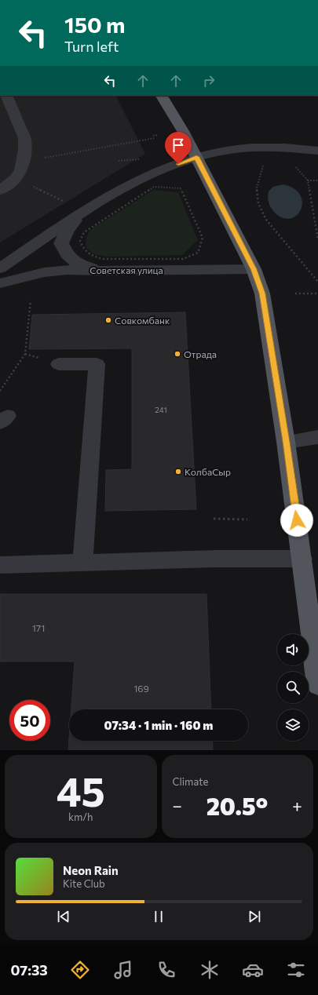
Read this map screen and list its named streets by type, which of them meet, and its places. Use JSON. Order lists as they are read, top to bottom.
{
  "streets": {
    "street": ["Советская улица"]
  },
  "places": ["Совкомбанк", "Отрада", "КолбаСыр"],
  "house_numbers": ["241", "171", "169"],
  "page": {
    "turn": ["150 m", "Turn left"],
    "limit": "50",
    "trip": "07:34 · 1 min · 160 m",
    "tile": [
      ["45", "km/h"],
      "Climate"
    ],
    "heat": ["−", "20.5°", "+"],
    "song": ["Neon Rain", "Kite Club"],
    "tabs": "07:33"
  }
}
